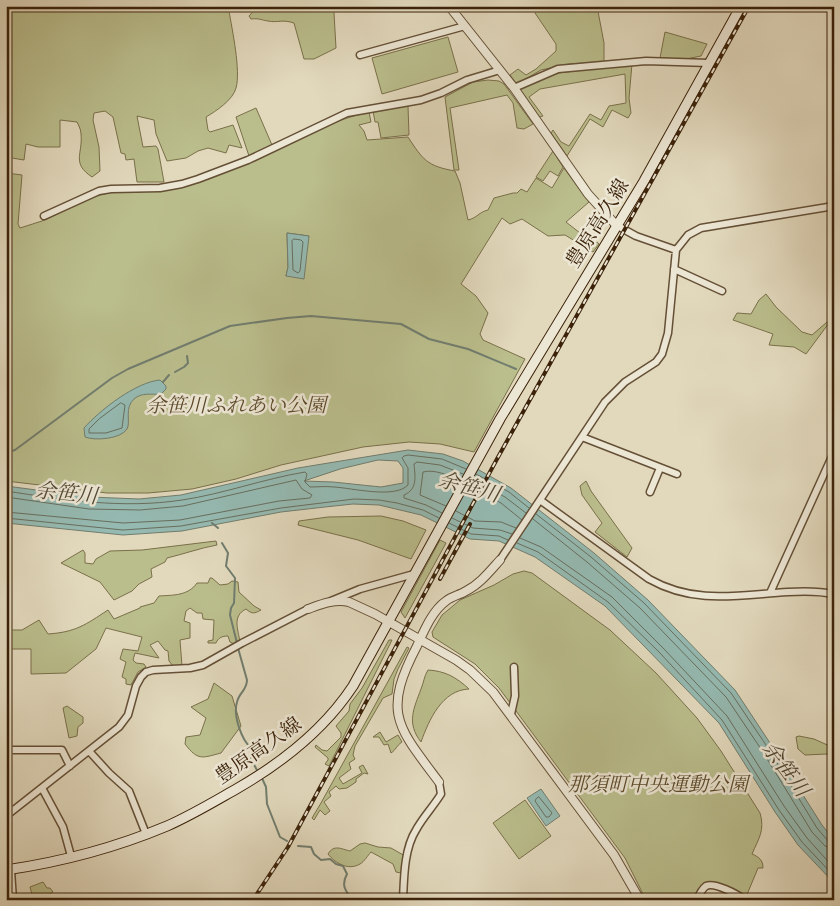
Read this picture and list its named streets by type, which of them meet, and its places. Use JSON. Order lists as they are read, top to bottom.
{
  "streets": {
    "main road": ["豊原高久線"]
  },
  "water": ["余笹川"],
  "parks": ["余笹川ふれあい公園", "那須町中央運動公園"]
}
